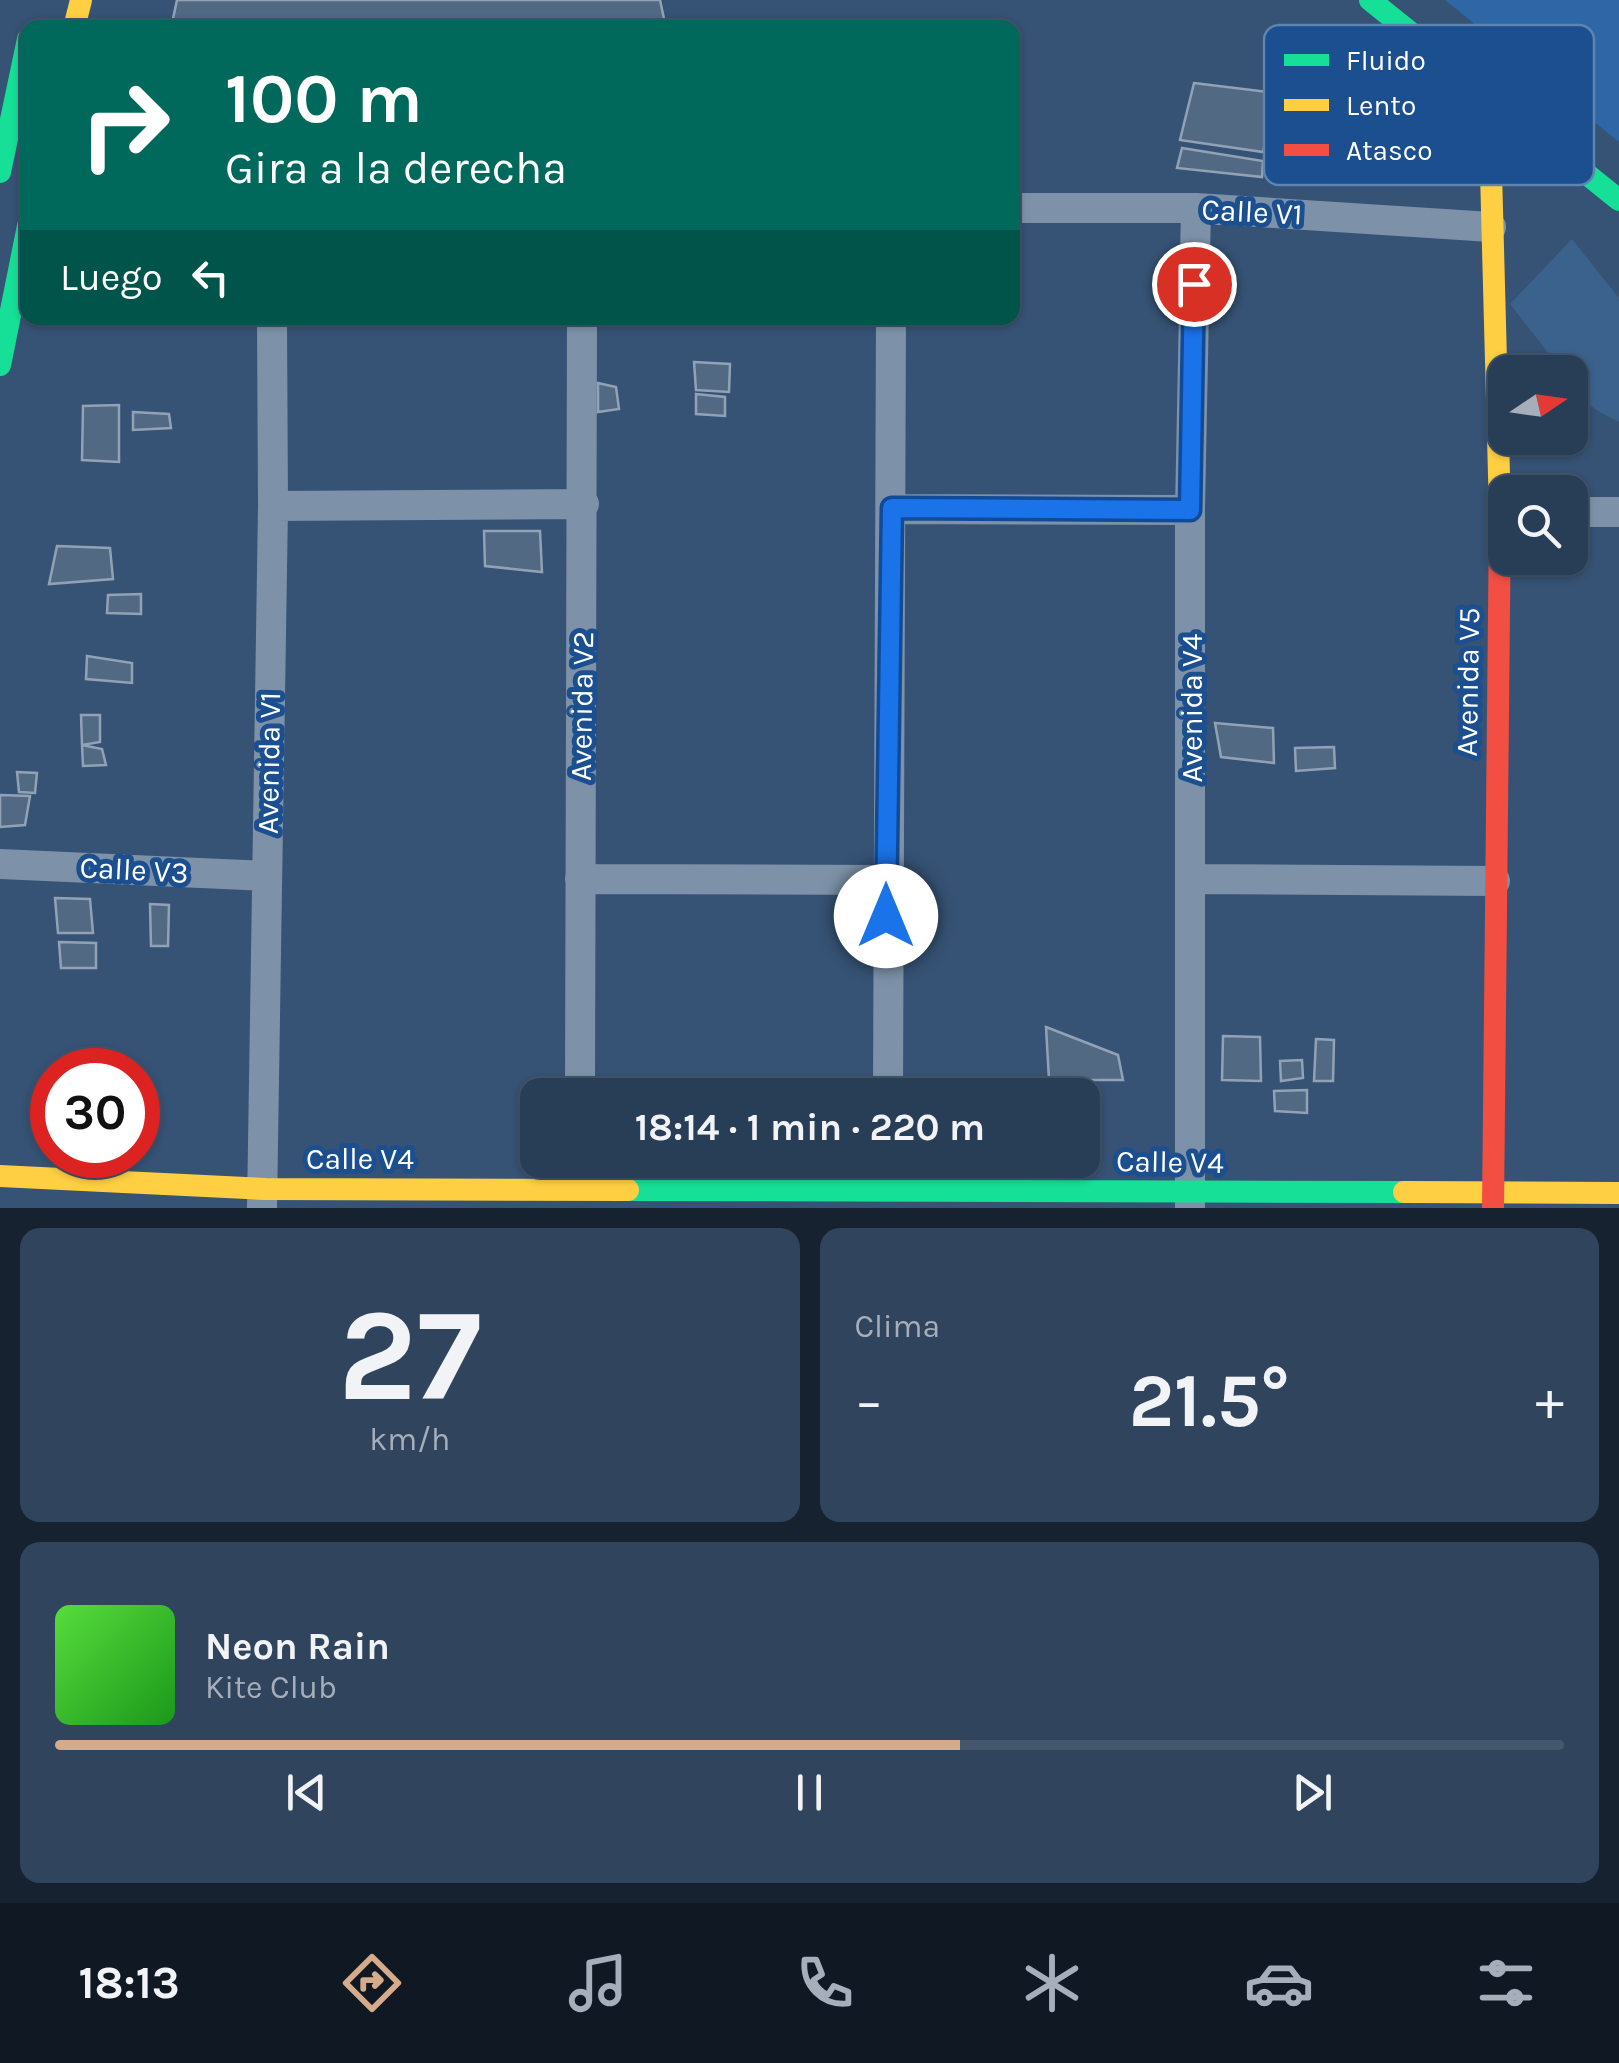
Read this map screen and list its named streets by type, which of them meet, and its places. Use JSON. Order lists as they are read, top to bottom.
{
  "streets": {
    "street": [
      "Calle V1",
      "Avenida V5",
      "Avenida V2",
      "Avenida V4",
      "Avenida V1",
      "Calle V3",
      "Calle V4"
    ]
  },
  "crossings": [
    ["Calle V1", "Avenida V5"],
    ["Calle V1", "Avenida V4"],
    ["Avenida V5", "Calle V4"],
    ["Avenida V4", "Calle V4"],
    ["Avenida V1", "Calle V3"],
    ["Avenida V1", "Calle V4"]
  ],
  "legend": ["Fluido", "Lento", "Atasco"],
  "north": "right",
  "page": {
    "turn": ["100 m", "Gira a la derecha"],
    "then": "Luego",
    "limit": "30",
    "trip": "18:14 · 1 min · 220 m",
    "tile": [
      ["27", "km/h"],
      "Clima"
    ],
    "heat": ["−", "21.5°", "+"],
    "song": ["Neon Rain", "Kite Club"],
    "tabs": "18:13"
  }
}
